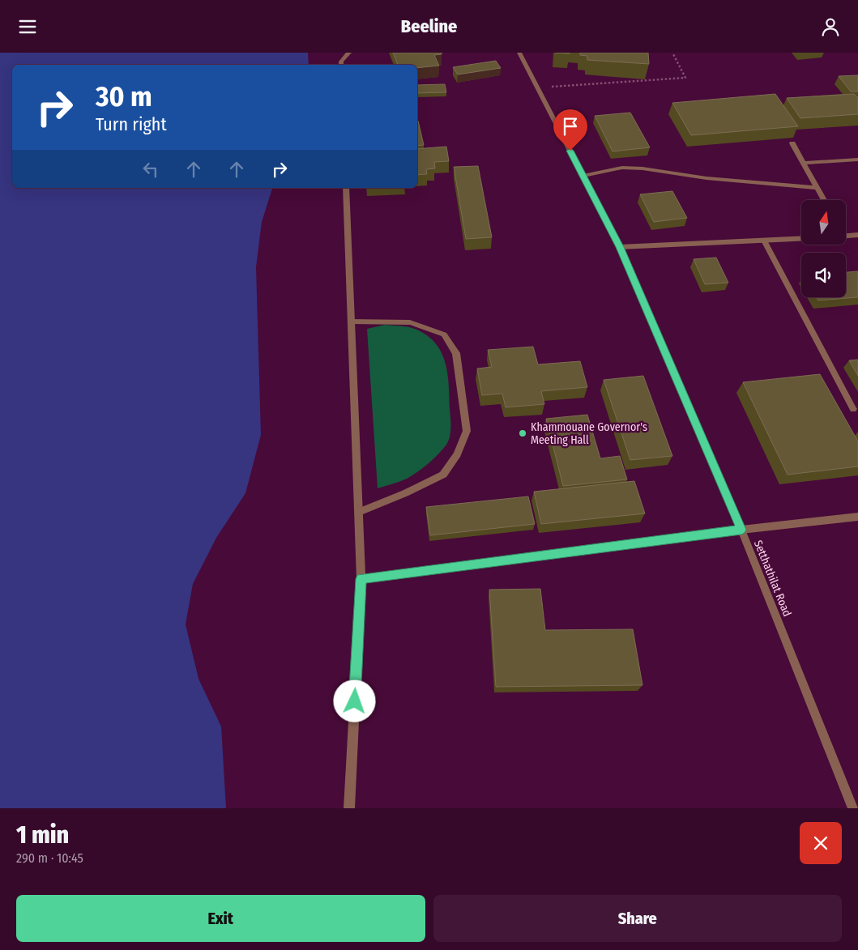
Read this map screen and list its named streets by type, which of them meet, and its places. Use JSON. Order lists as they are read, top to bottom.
{
  "streets": {
    "street": ["Setthathilat Road"]
  },
  "places": ["Khammouane Governor's Meeting Hall"],
  "north": "top",
  "page": {
    "header": "Beeline",
    "turn": ["30 m", "Turn right"],
    "heading": ["1 min", "290 m · 10:45"],
    "buttons": ["Exit", "Share"]
  }
}
